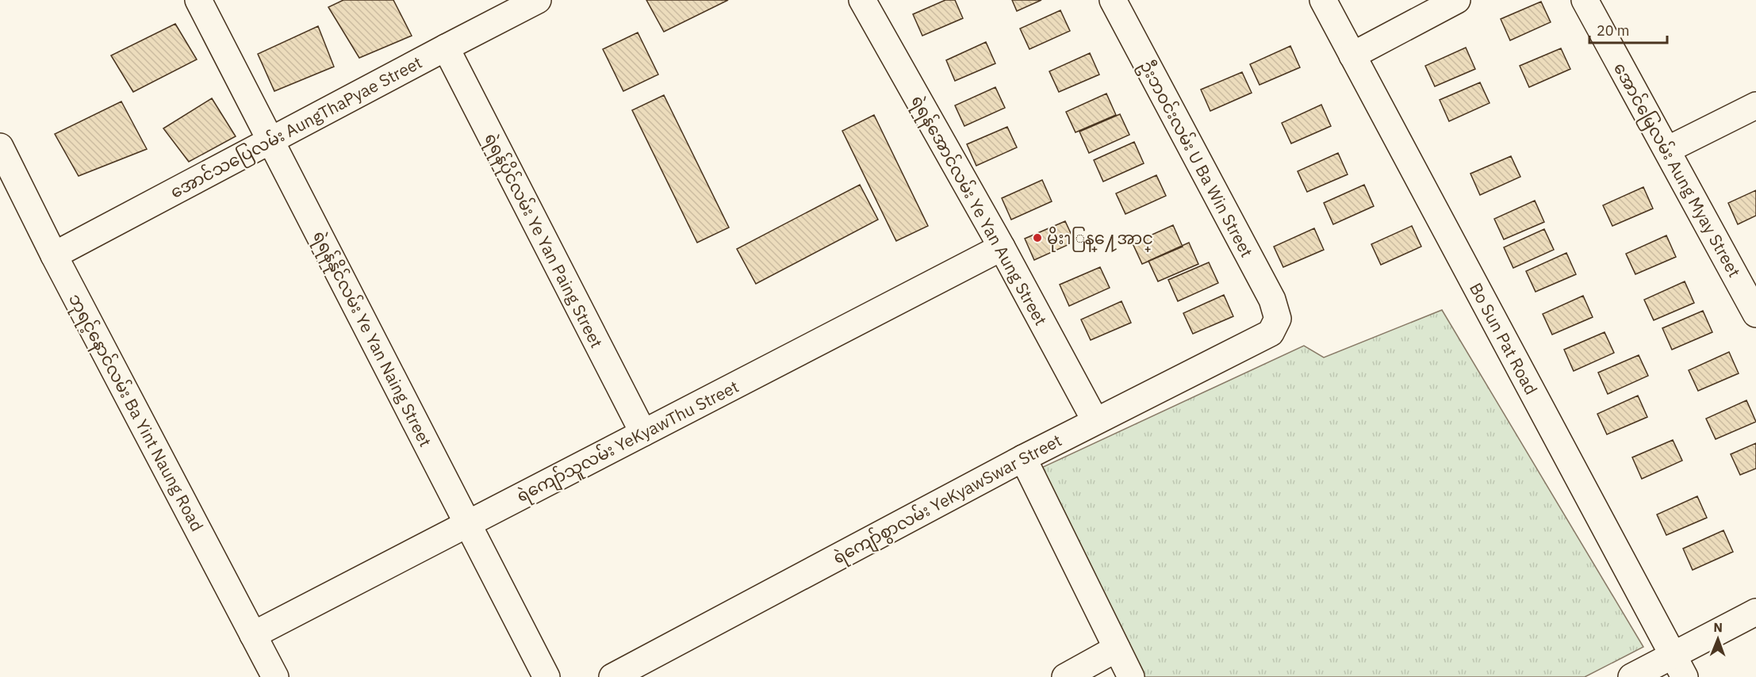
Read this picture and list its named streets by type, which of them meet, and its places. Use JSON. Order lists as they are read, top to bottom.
{
  "streets": {
    "street": [
      "အောင်သပြေလမ်း AungThaPyae Street",
      "ဦးဘဝင်းလမ်း U Ba Win Street",
      "အောင်မြေလမ်း Aung Myay Street",
      "ရဲရန်အောင်လမ်း Ye Yan Aung Street",
      "ရဲရန်ပိုင်လမ်း Ye Yan Paing Street",
      "ရဲရန်နိုင်လမ်း Ye Yan Naing Street",
      "Bo Sun Pat Road",
      "ဘုရင့်နောင်လမ်း Ba Yint Naung Road",
      "ရဲကျော်သူလမ်း YeKyawThu Street",
      "ရဲကျော်စွာလမ်း YeKyawSwar Street"
    ]
  },
  "crossings": [
    ["အောင်သပြေလမ်း AungThaPyae Street", "ရဲရန်ပိုင်လမ်း Ye Yan Paing Street"],
    ["အောင်သပြေလမ်း AungThaPyae Street", "ရဲရန်နိုင်လမ်း Ye Yan Naing Street"],
    ["အောင်သပြေလမ်း AungThaPyae Street", "ဘုရင့်နောင်လမ်း Ba Yint Naung Road"],
    ["ဦးဘဝင်းလမ်း U Ba Win Street", "ရဲကျော်စွာလမ်း YeKyawSwar Street"],
    ["ရဲရန်အောင်လမ်း Ye Yan Aung Street", "ရဲကျော်သူလမ်း YeKyawThu Street"],
    ["ရဲရန်အောင်လမ်း Ye Yan Aung Street", "ရဲကျော်စွာလမ်း YeKyawSwar Street"],
    ["ရဲရန်ပိုင်လမ်း Ye Yan Paing Street", "ရဲကျော်သူလမ်း YeKyawThu Street"],
    ["ရဲရန်နိုင်လမ်း Ye Yan Naing Street", "ရဲကျော်သူလမ်း YeKyawThu Street"],
    ["ဘုရင့်နောင်လမ်း Ba Yint Naung Road", "ရဲကျော်သူလမ်း YeKyawThu Street"]
  ],
  "places": ["မိုးၫြန္႔ေအာင္"],
  "scale_bar": "20 m",
  "north": "top"
}
